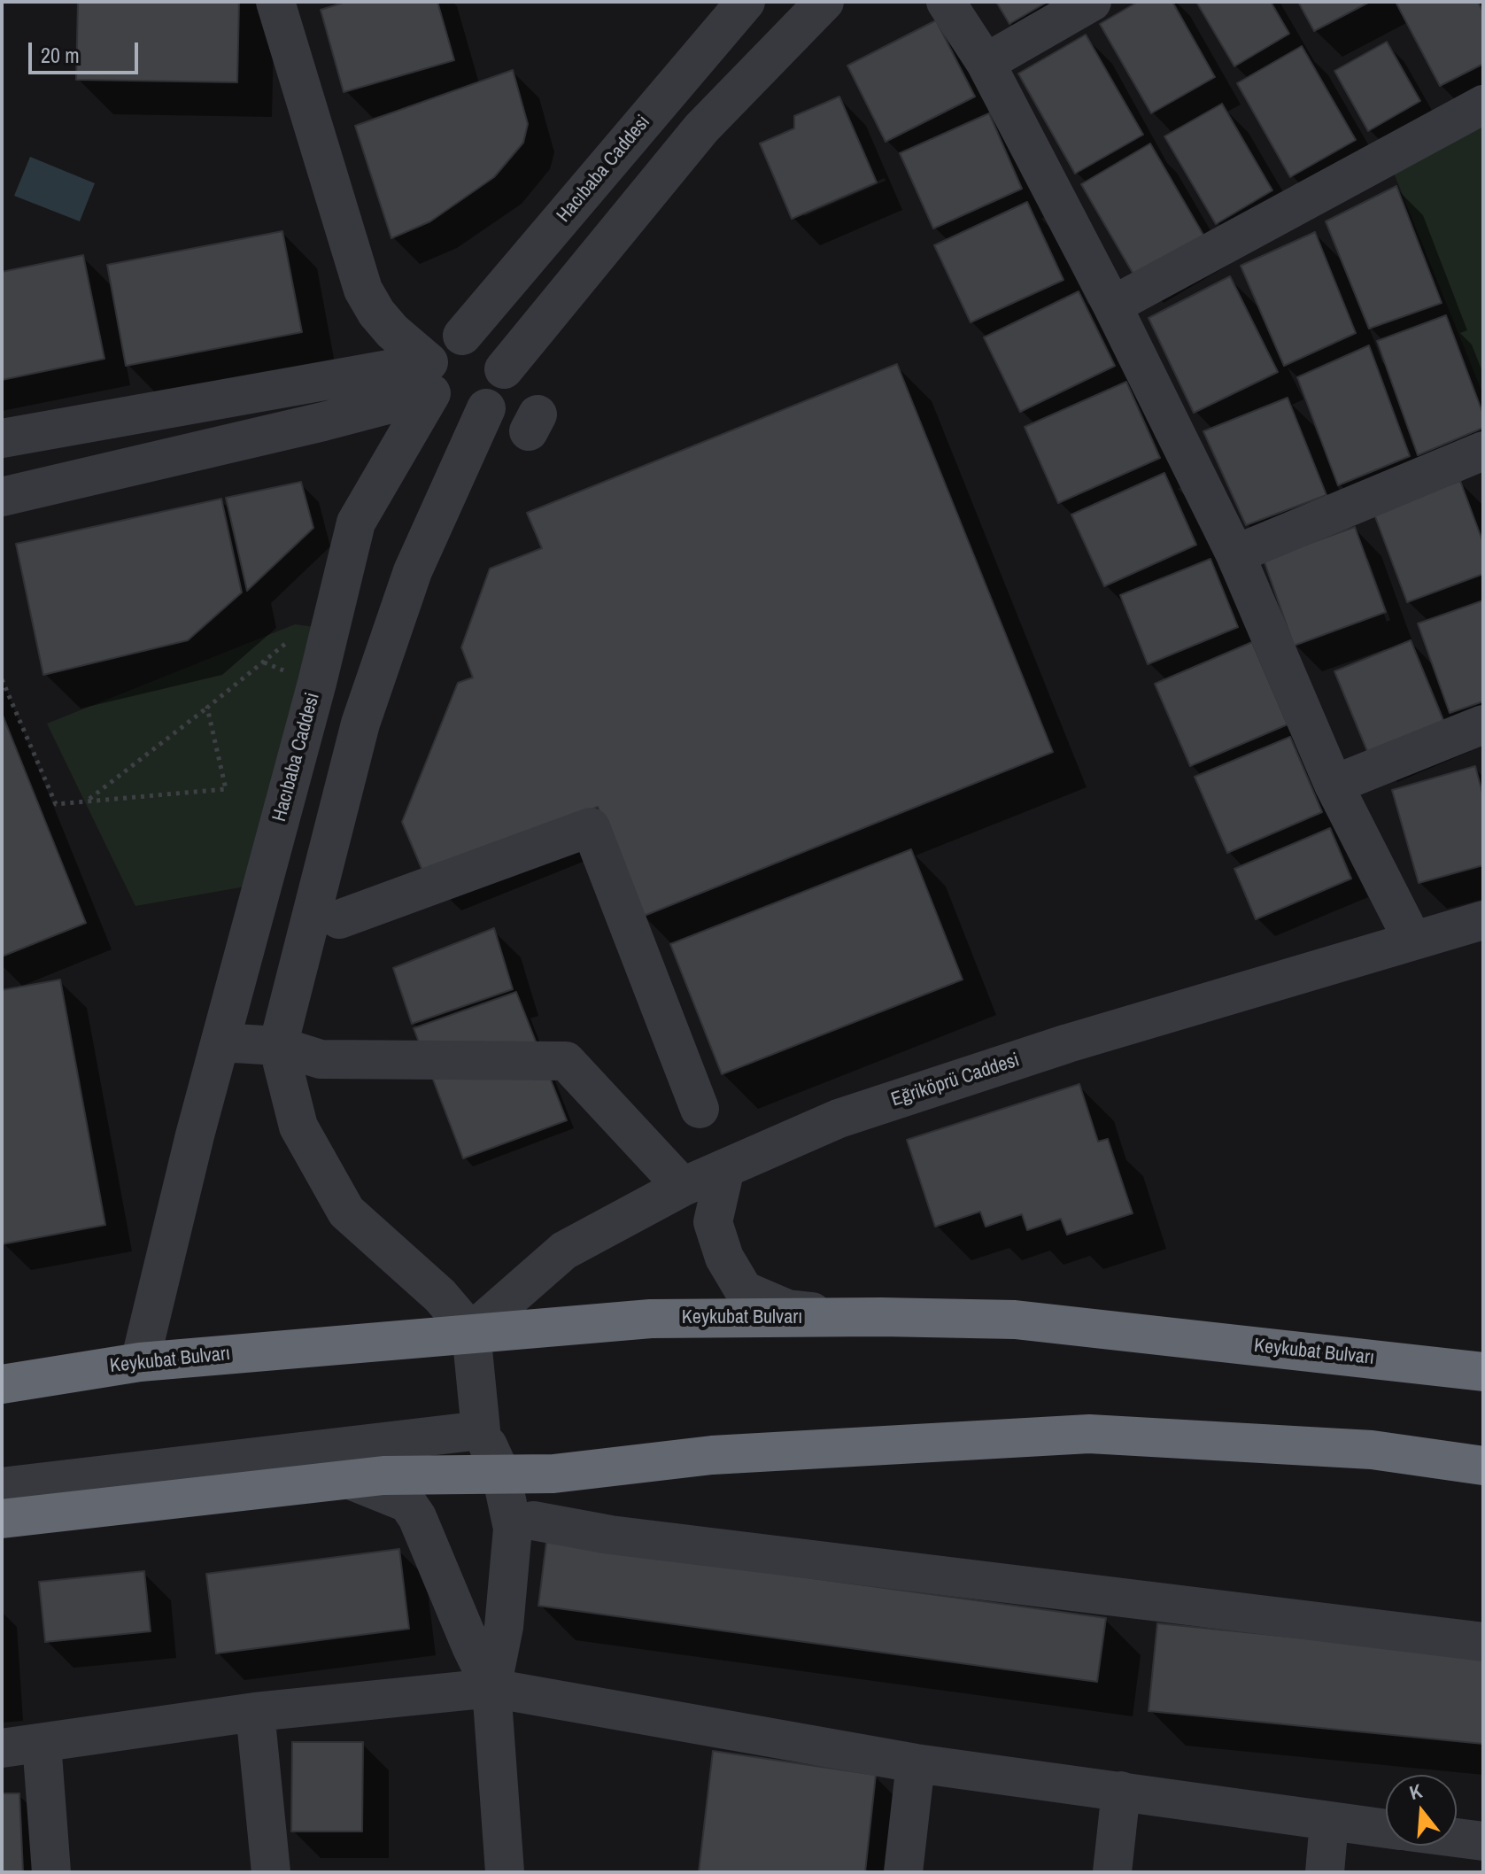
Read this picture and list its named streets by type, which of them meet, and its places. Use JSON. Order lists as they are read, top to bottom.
{
  "streets": {
    "highway": ["Keykubat Bulvarı"],
    "street": ["Hacıbaba Caddesi", "Eğriköprü Caddesi"]
  },
  "crossings": [
    ["Hacıbaba Caddesi", "Keykubat Bulvarı"],
    ["Eğriköprü Caddesi", "Keykubat Bulvarı"]
  ],
  "scale_bar": "20 m",
  "north": "top"
}
